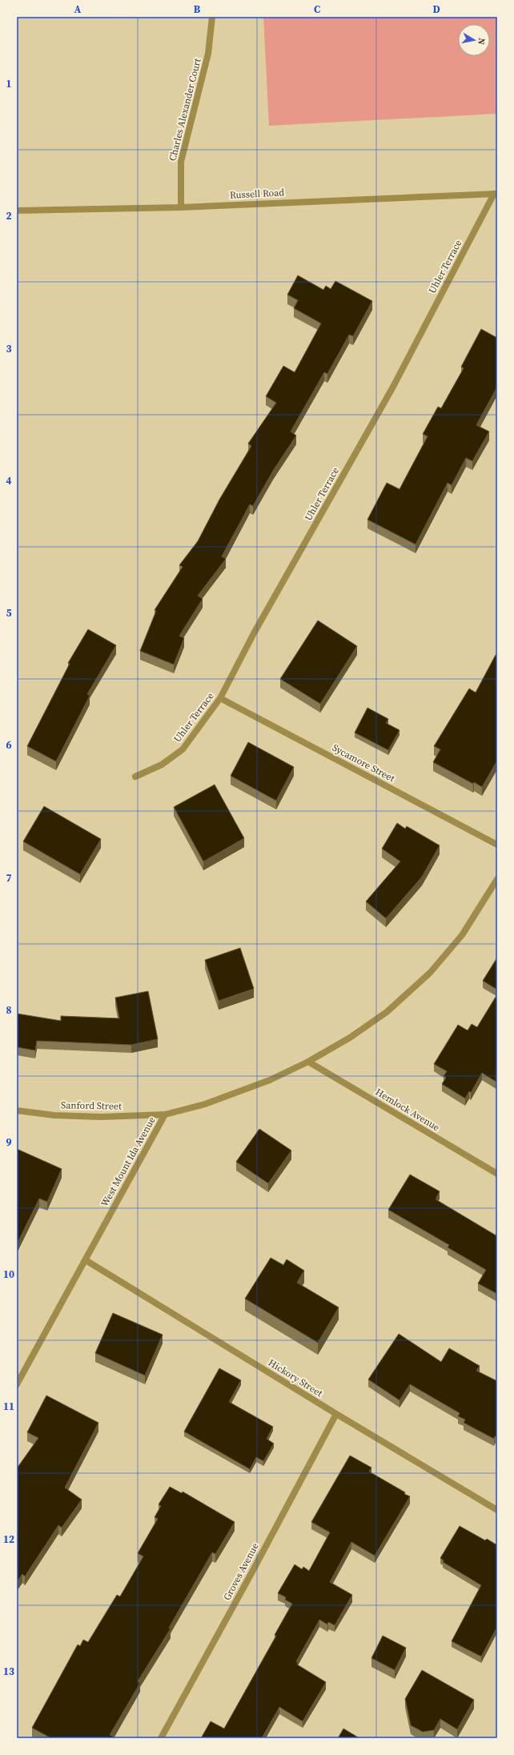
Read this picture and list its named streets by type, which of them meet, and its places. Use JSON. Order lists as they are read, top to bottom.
{
  "streets": {
    "street": [
      "Charles Alexander Court",
      "Russell Road",
      "Uhler Terrace",
      "Sycamore Street",
      "Sanford Street",
      "Hemlock Avenue",
      "West Mount Ida Avenue",
      "Hickory Street",
      "Groves Avenue"
    ]
  },
  "crossings": [
    ["Charles Alexander Court", "Russell Road"],
    ["Russell Road", "Uhler Terrace"],
    ["Uhler Terrace", "Sycamore Street"],
    ["Sanford Street", "West Mount Ida Avenue"],
    ["Hemlock Avenue", "West Mount Ida Avenue"],
    ["West Mount Ida Avenue", "Hickory Street"],
    ["Hickory Street", "Groves Avenue"]
  ],
  "north": "right",
  "grid": {
    "columns": [
      "A",
      "B",
      "C",
      "D"
    ],
    "rows": [
      "1",
      "2",
      "3",
      "4",
      "5",
      "6",
      "7",
      "8",
      "9",
      "10",
      "11",
      "12",
      "13"
    ]
  }
}
